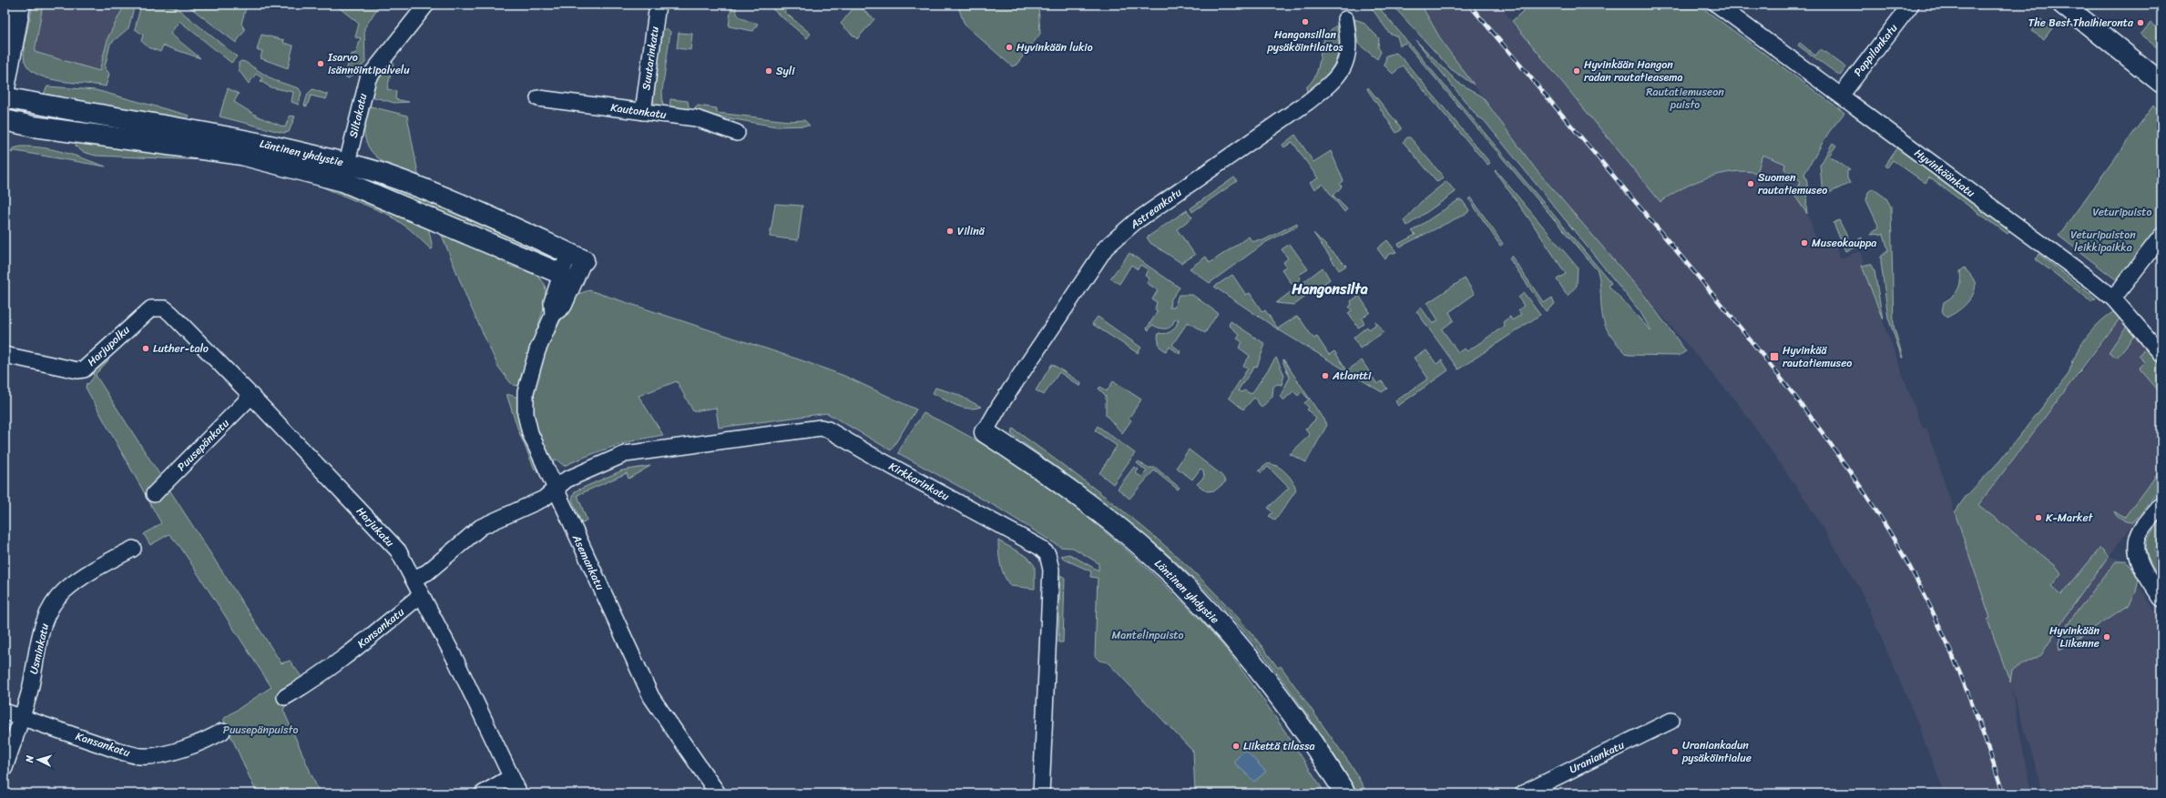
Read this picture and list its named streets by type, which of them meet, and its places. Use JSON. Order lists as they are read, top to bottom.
{
  "streets": {
    "main road": ["Läntinen yhdystie"],
    "street": [
      "Pappilankatu",
      "Suutarinkatu",
      "Kautonkatu",
      "Siltakatu",
      "Hyvinkäänkatu",
      "Astreankatu",
      "Harjupolku",
      "Puusepänkatu",
      "Kirkkarinkatu",
      "Harjukatu",
      "Asemankatu",
      "Kansankatu",
      "Usminkatu",
      "Uraniankatu"
    ]
  },
  "crossings": [
    ["Pappilankatu", "Hyvinkäänkatu"],
    ["Suutarinkatu", "Kautonkatu"],
    ["Siltakatu", "Läntinen yhdystie"],
    ["Läntinen yhdystie", "Astreankatu"],
    ["Läntinen yhdystie", "Asemankatu"],
    ["Harjupolku", "Harjukatu"],
    ["Puusepänkatu", "Harjukatu"],
    ["Kirkkarinkatu", "Asemankatu"],
    ["Harjukatu", "Kansankatu"],
    ["Kansankatu", "Usminkatu"]
  ],
  "districts": ["Hangonsilta"],
  "parks": [
    "Rautatiemuseon puisto",
    "Veturipuisto",
    "Veturipuiston leikkipaikka",
    "Mantelinpuisto",
    "Puusepänpuisto"
  ],
  "places": {
    "other": [
      "Hangonsillan pysäköintilaitos",
      "The Best Thaihieronta",
      "Hyvinkään lukio",
      "Isarvo isännöintipalvelu",
      "Syli",
      "Hyvinkään Hangon radan rautatieasema",
      "Suomen rautatiemuseo",
      "Vilinä",
      "Museokauppa",
      "Luther-talo",
      "Atlantti",
      "K-Market",
      "Hyvinkään Liikenne",
      "Liikettä tilassa",
      "Uraniankadun pysäköintialue"
    ],
    "transit": ["Hyvinkää rautatiemuseo"]
  },
  "north": "left"
}
